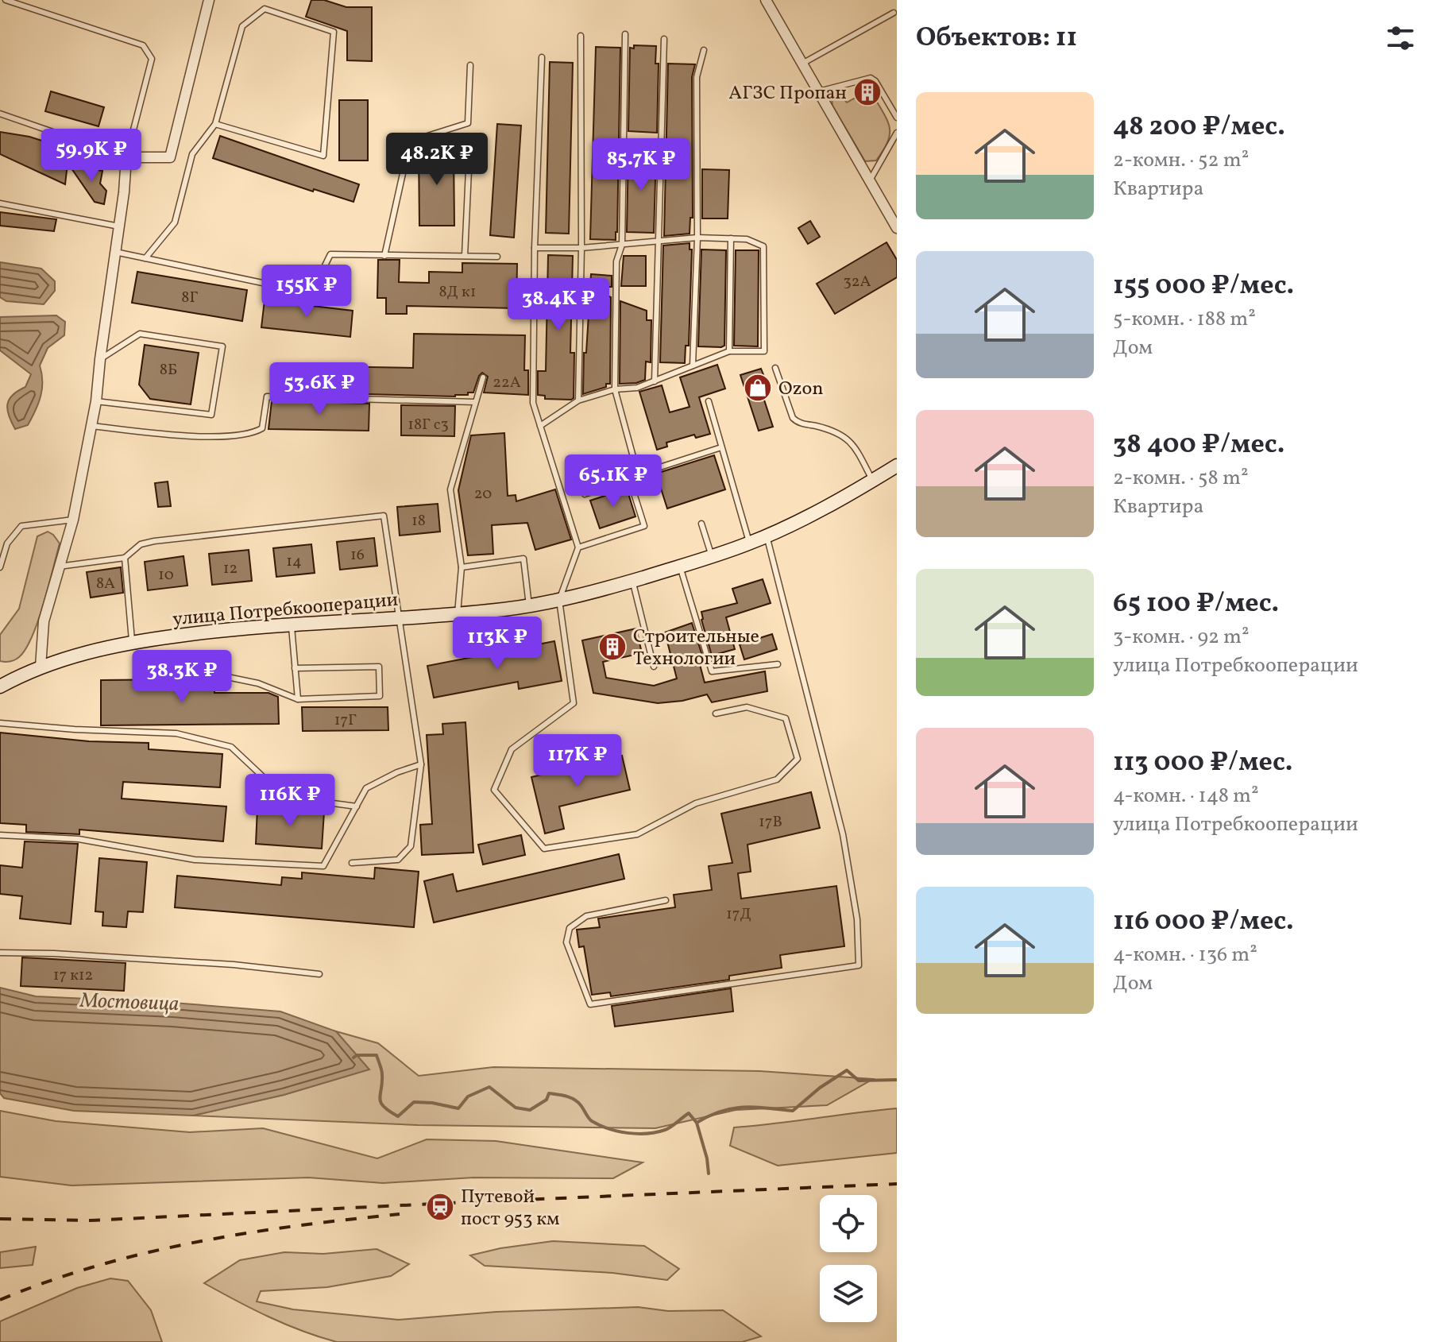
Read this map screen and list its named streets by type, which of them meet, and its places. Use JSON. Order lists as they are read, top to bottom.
{
  "streets": {
    "main road": ["улица Потребкооперации"]
  },
  "water": ["Мостовица"],
  "places": {
    "building": ["АГЗС Пропан", "Строительные Технологии"],
    "shop": ["Ozon"],
    "station": ["Путевой пост 953 км"]
  },
  "house_numbers": [
    "32А",
    "8Д к1",
    "8Г",
    "8Б",
    "22А",
    "18Г с3",
    "20",
    "18",
    "16",
    "14",
    "12",
    "10",
    "8А",
    "17Г",
    "17В",
    "17Д",
    "17 к12"
  ],
  "page": {
    "heading": "Объектов: 11",
    "list": [
      {
        "name": "48 200 ₽/мес.",
        "note": "2-комн. · 52 m² · Квартира"
      },
      {
        "name": "155 000 ₽/мес.",
        "note": "5-комн. · 188 m² · Дом"
      },
      {
        "name": "38 400 ₽/мес.",
        "note": "2-комн. · 58 m² · Квартира"
      },
      {
        "name": "65 100 ₽/мес.",
        "note": "3-комн. · 92 m² · улица Потребкооперации"
      },
      {
        "name": "113 000 ₽/мес.",
        "note": "4-комн. · 148 m² · улица Потребкооперации"
      },
      {
        "name": "116 000 ₽/мес.",
        "note": "4-комн. · 136 m² · Дом"
      }
    ],
    "price": [
      "59.9K ₽",
      "48.2K ₽",
      "85.7K ₽",
      "155K ₽",
      "38.4K ₽",
      "53.6K ₽",
      "65.1K ₽",
      "113K ₽",
      "38.3K ₽",
      "117K ₽",
      "116K ₽"
    ]
  }
}
